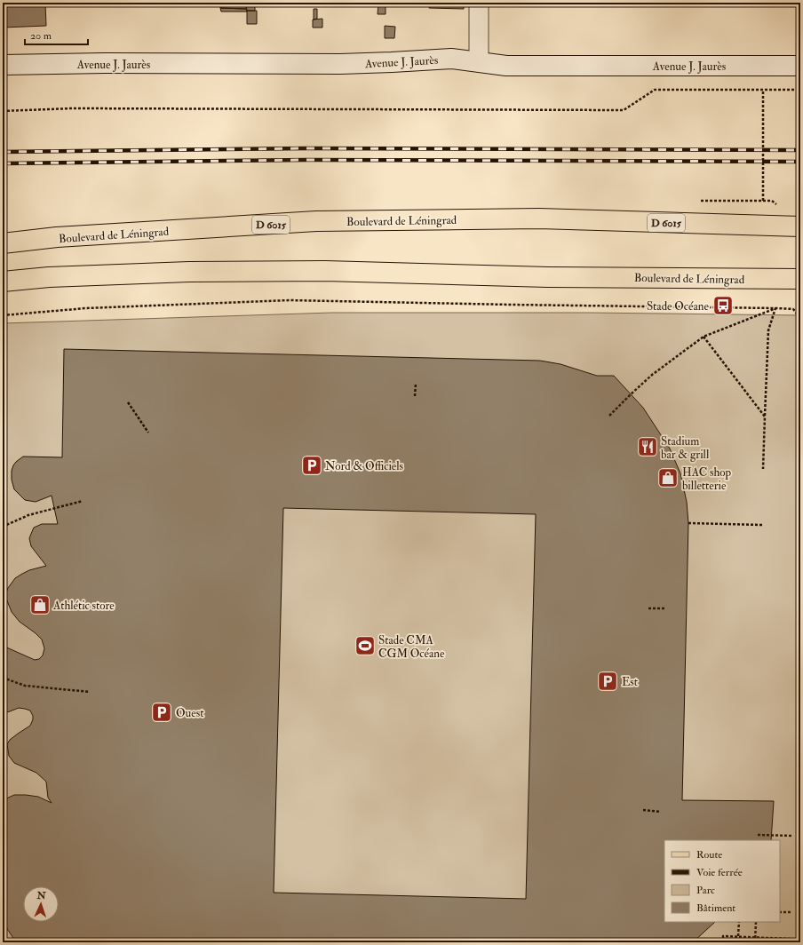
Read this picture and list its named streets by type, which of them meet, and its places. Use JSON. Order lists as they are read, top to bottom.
{
  "streets": {
    "main road": ["Boulevard de Léningrad", "D 6015"],
    "street": ["Avenue J. Jaurès"]
  },
  "places": {
    "bus stop": ["Stade Océane"],
    "restaurant": ["Stadium bar & grill"],
    "parking": ["Nord & Officiels", "Est", "Ouest"],
    "shop": ["HAC shop billetterie", "Athlétic store"],
    "sports": ["Stade CMA CGM Océane"]
  },
  "legend": [
    "Route",
    "Voie ferrée",
    "Parc",
    "Bâtiment"
  ],
  "scale_bar": "20 m",
  "north": "top"
}
